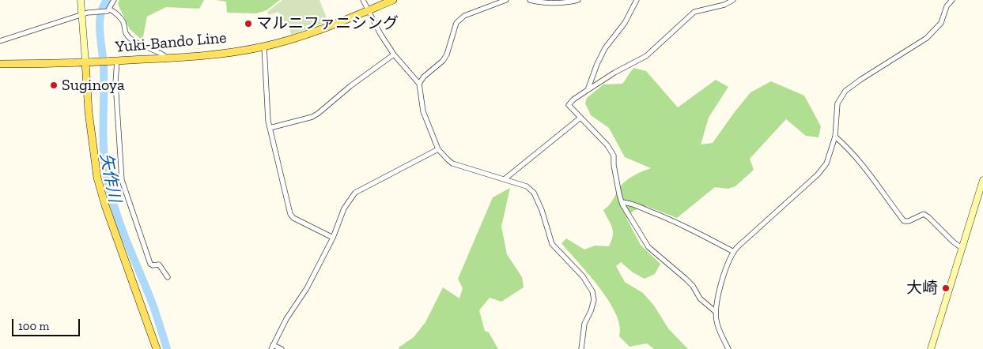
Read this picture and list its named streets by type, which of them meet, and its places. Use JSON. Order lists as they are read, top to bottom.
{
  "streets": {
    "main road": ["Yuki-Bando Line"]
  },
  "water": ["矢作川"],
  "places": ["マルニファニシング", "Suginoya", "大崎"],
  "scale_bar": "100 m"
}
